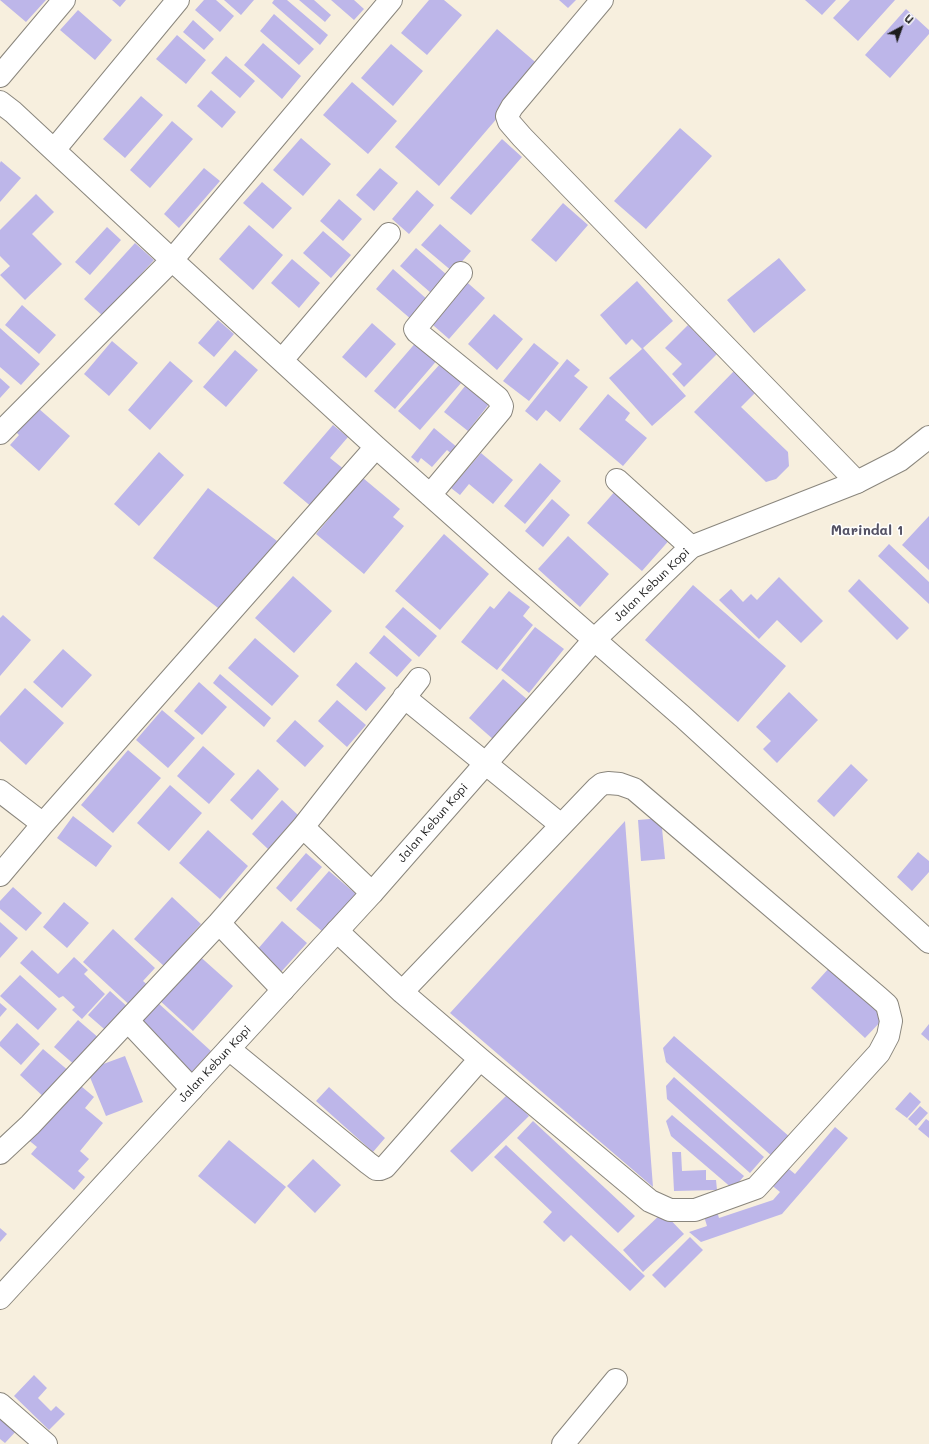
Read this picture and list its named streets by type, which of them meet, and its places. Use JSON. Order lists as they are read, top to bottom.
{
  "streets": {
    "street": ["Jalan Kebun Kopi"]
  },
  "districts": ["Marindal 1"],
  "north": "top right"
}
